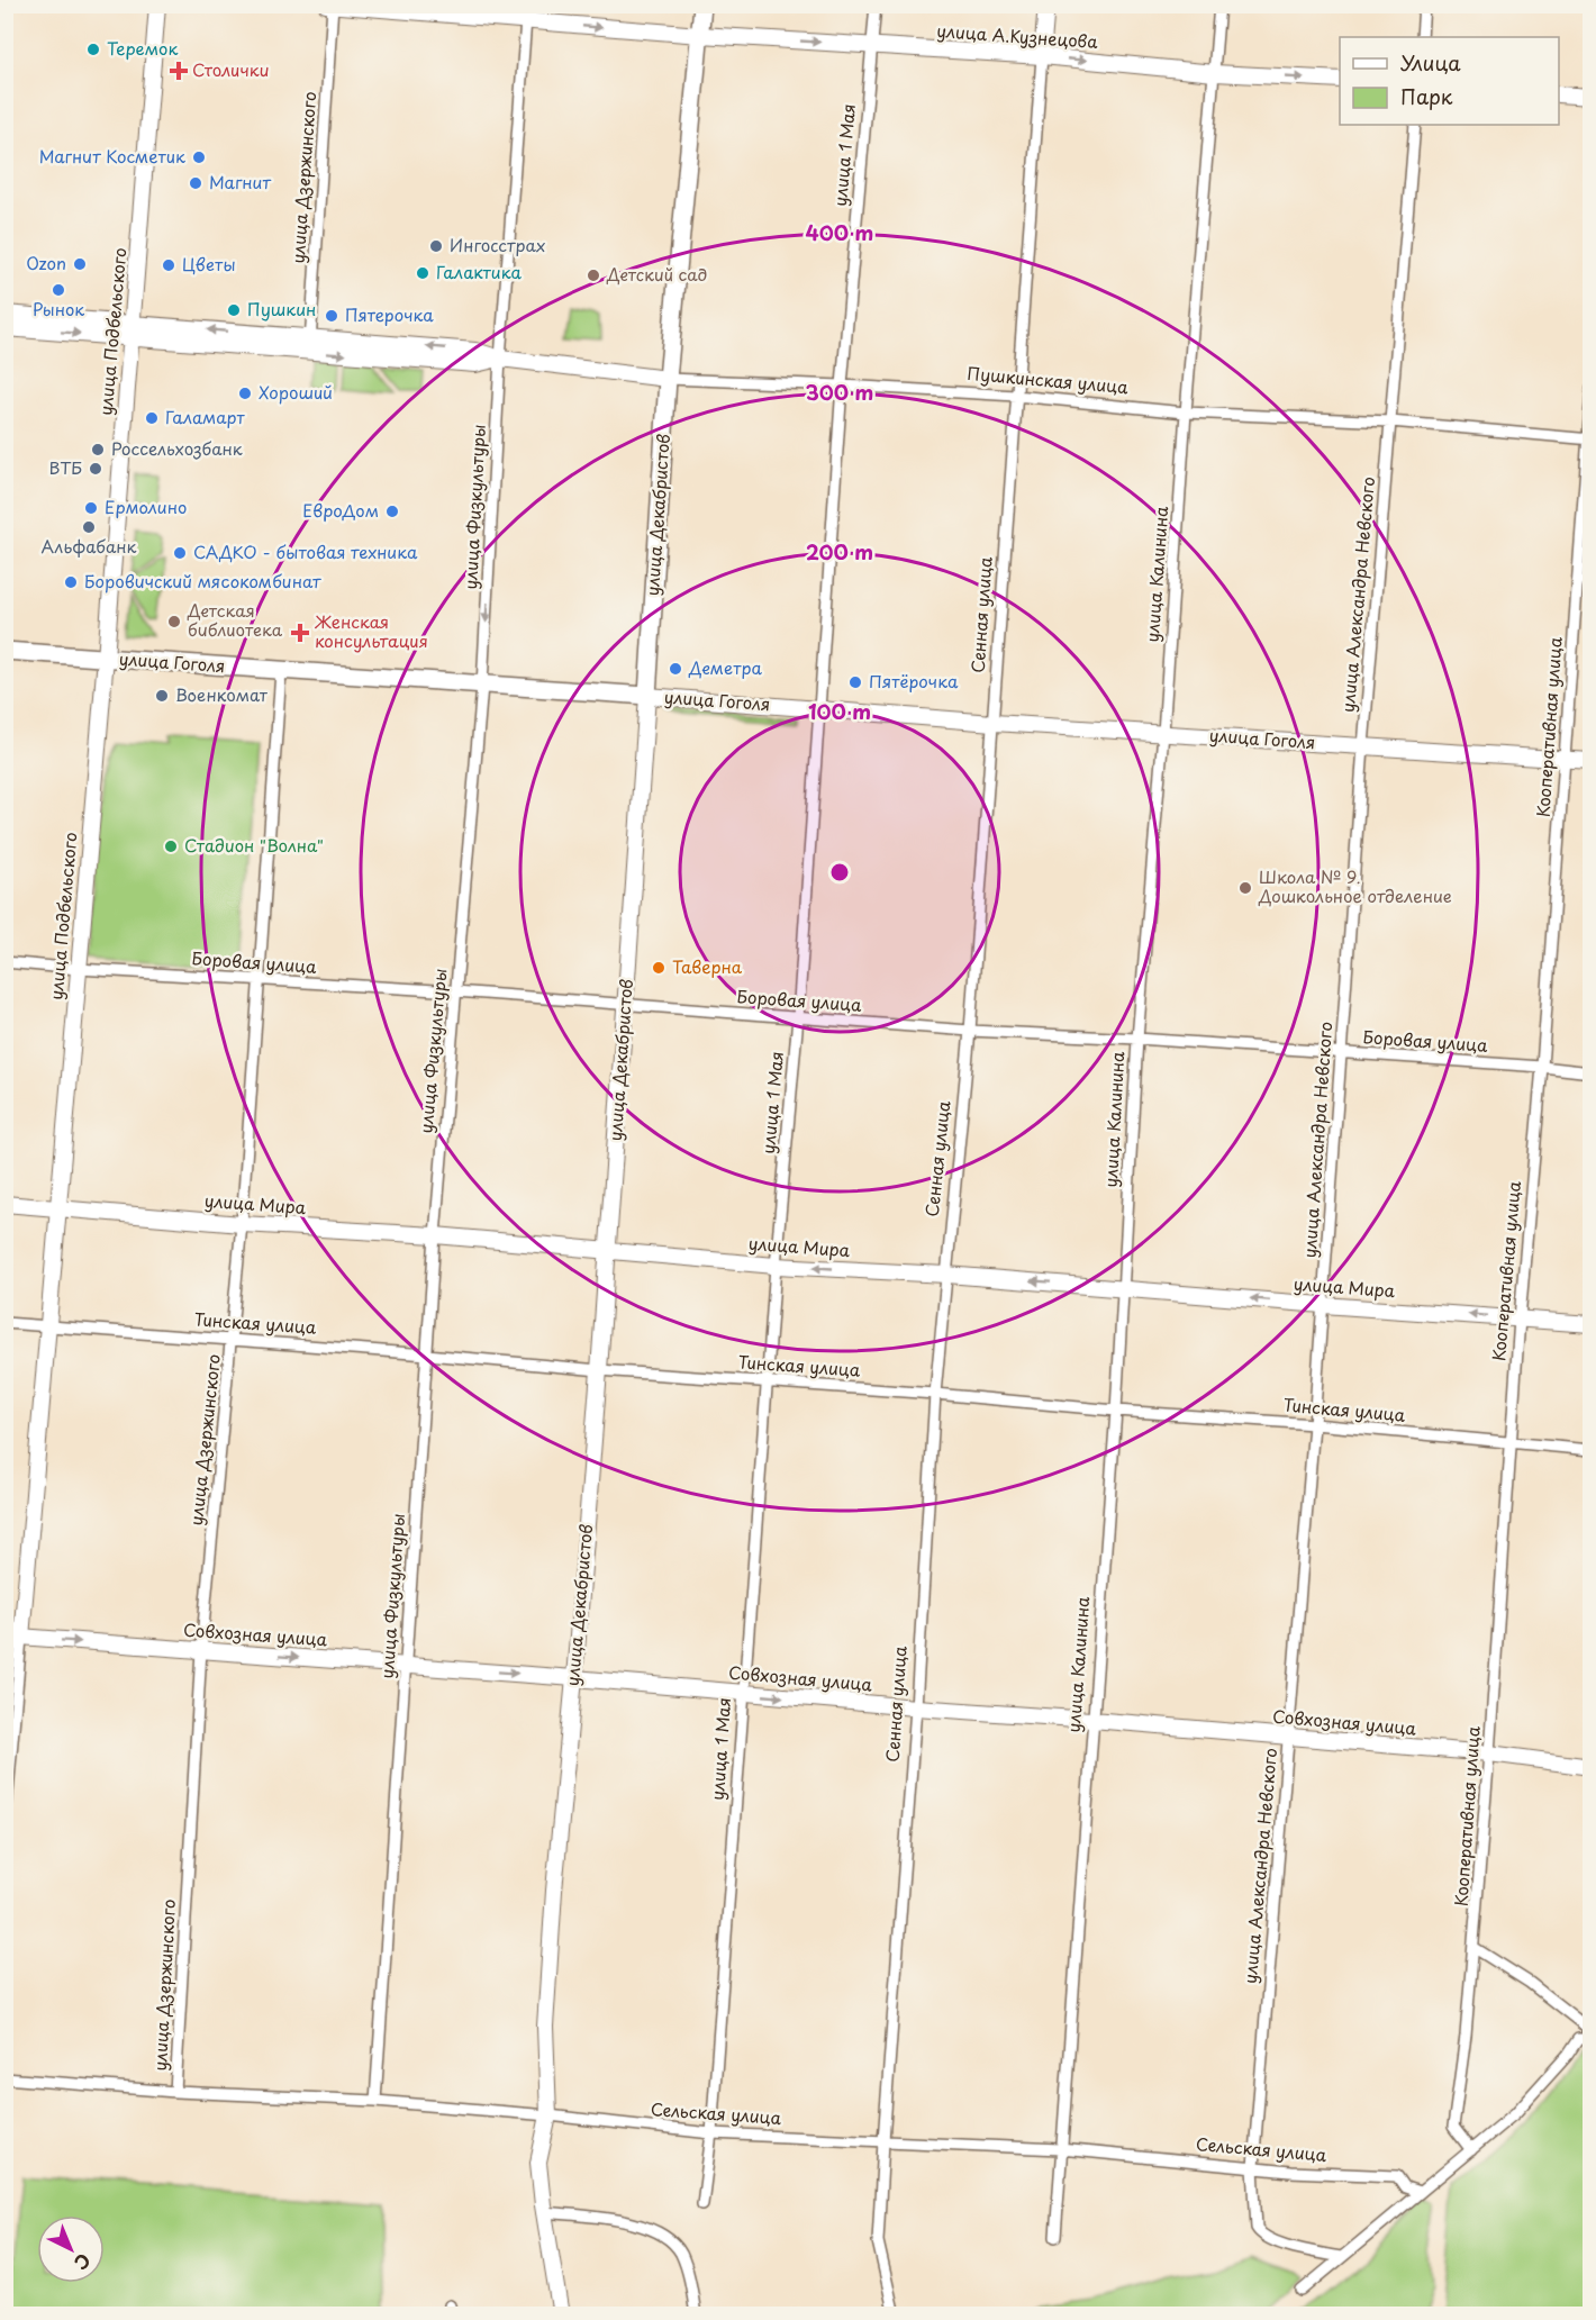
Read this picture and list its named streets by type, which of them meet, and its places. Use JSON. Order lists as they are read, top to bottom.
{
  "streets": {
    "main road": [
      "улица А.Кузнецова",
      "улица Подбельского",
      "Пушкинская улица",
      "улица Декабристов",
      "Сенная улица",
      "улица Гоголя",
      "улица Мира",
      "Совхозная улица"
    ],
    "street": [
      "улица 1 Мая",
      "улица Дзержинского",
      "улица Физкультуры",
      "улица Калинина",
      "улица Александра Невского",
      "Кооперативная улица",
      "Боровая улица",
      "Тинская улица",
      "Сельская улица"
    ]
  },
  "crossings": [
    ["улица А.Кузнецова", "улица 1 Мая"],
    ["улица А.Кузнецова", "улица Дзержинского"],
    ["улица А.Кузнецова", "улица Физкультуры"],
    ["улица А.Кузнецова", "улица Декабристов"],
    ["улица А.Кузнецова", "улица Калинина"],
    ["улица А.Кузнецова", "Сенная улица"],
    ["улица 1 Мая", "Пушкинская улица"],
    ["улица 1 Мая", "улица Гоголя"],
    ["улица 1 Мая", "Боровая улица"],
    ["улица 1 Мая", "улица Мира"],
    ["улица 1 Мая", "Тинская улица"],
    ["улица 1 Мая", "Совхозная улица"],
    ["улица 1 Мая", "Сельская улица"],
    ["улица Дзержинского", "Пушкинская улица"],
    ["улица Дзержинского", "улица Гоголя"],
    ["улица Дзержинского", "Боровая улица"],
    ["улица Дзержинского", "улица Мира"],
    ["улица Дзержинского", "Тинская улица"],
    ["улица Дзержинского", "Совхозная улица"],
    ["улица Дзержинского", "Сельская улица"],
    ["улица Подбельского", "Пушкинская улица"],
    ["улица Подбельского", "улица Гоголя"],
    ["улица Подбельского", "Боровая улица"],
    ["улица Подбельского", "улица Мира"],
    ["улица Подбельского", "Тинская улица"],
    ["улица Подбельского", "Совхозная улица"],
    ["Пушкинская улица", "улица Физкультуры"],
    ["Пушкинская улица", "улица Декабристов"],
    ["Пушкинская улица", "улица Калинина"],
    ["Пушкинская улица", "улица Александра Невского"],
    ["Пушкинская улица", "Сенная улица"],
    ["Пушкинская улица", "Кооперативная улица"],
    ["улица Физкультуры", "улица Гоголя"],
    ["улица Физкультуры", "Боровая улица"],
    ["улица Физкультуры", "улица Мира"],
    ["улица Физкультуры", "Тинская улица"],
    ["улица Физкультуры", "Совхозная улица"],
    ["улица Физкультуры", "Сельская улица"],
    ["улица Декабристов", "улица Гоголя"],
    ["улица Декабристов", "Боровая улица"],
    ["улица Декабристов", "улица Мира"],
    ["улица Декабристов", "Тинская улица"],
    ["улица Декабристов", "Совхозная улица"],
    ["улица Декабристов", "Сельская улица"],
    ["улица Калинина", "улица Гоголя"],
    ["улица Калинина", "Боровая улица"],
    ["улица Калинина", "улица Мира"],
    ["улица Калинина", "Тинская улица"],
    ["улица Калинина", "Совхозная улица"],
    ["улица Калинина", "Сельская улица"],
    ["улица Александра Невского", "улица Гоголя"],
    ["улица Александра Невского", "Боровая улица"],
    ["улица Александра Невского", "улица Мира"],
    ["улица Александра Невского", "Тинская улица"],
    ["улица Александра Невского", "Совхозная улица"],
    ["улица Александра Невского", "Сельская улица"],
    ["Сенная улица", "улица Гоголя"],
    ["Сенная улица", "Боровая улица"],
    ["Сенная улица", "улица Мира"],
    ["Сенная улица", "Тинская улица"],
    ["Сенная улица", "Совхозная улица"],
    ["Сенная улица", "Сельская улица"],
    ["улица Гоголя", "Кооперативная улица"],
    ["Кооперативная улица", "Боровая улица"],
    ["Кооперативная улица", "улица Мира"],
    ["Кооперативная улица", "Тинская улица"],
    ["Кооперативная улица", "Совхозная улица"]
  ],
  "one_way": ["улица А.Кузнецова", "улица Мира", "Совхозная улица"],
  "places": {
    "other": [
      "Теремок",
      "Магнит Косметик",
      "Магнит",
      "Ингосстрах",
      "Ozon",
      "Цветы",
      "Галактика",
      "Детский сад",
      "Рынок",
      "Пушкин",
      "Пятерочка",
      "Хороший",
      "Галамарт",
      "Россельхозбанк",
      "ВТБ",
      "Ермолино",
      "ЕвроДом",
      "Альфабанк",
      "САДКО - бытовая техника",
      "Боровичский мясокомбинат",
      "Детская библиотека",
      "Деметра",
      "Пятёрочка",
      "Военкомат",
      "Стадион \"Волна\"",
      "Школа № 9. Дошкольное отделение",
      "Таверна"
    ],
    "health": ["Столички", "Женская консультация"]
  },
  "legend": ["Улица", "Парк"],
  "north": "bottom right",
  "rings": [
    "400 m",
    "300 m",
    "200 m",
    "100 m"
  ]
}
